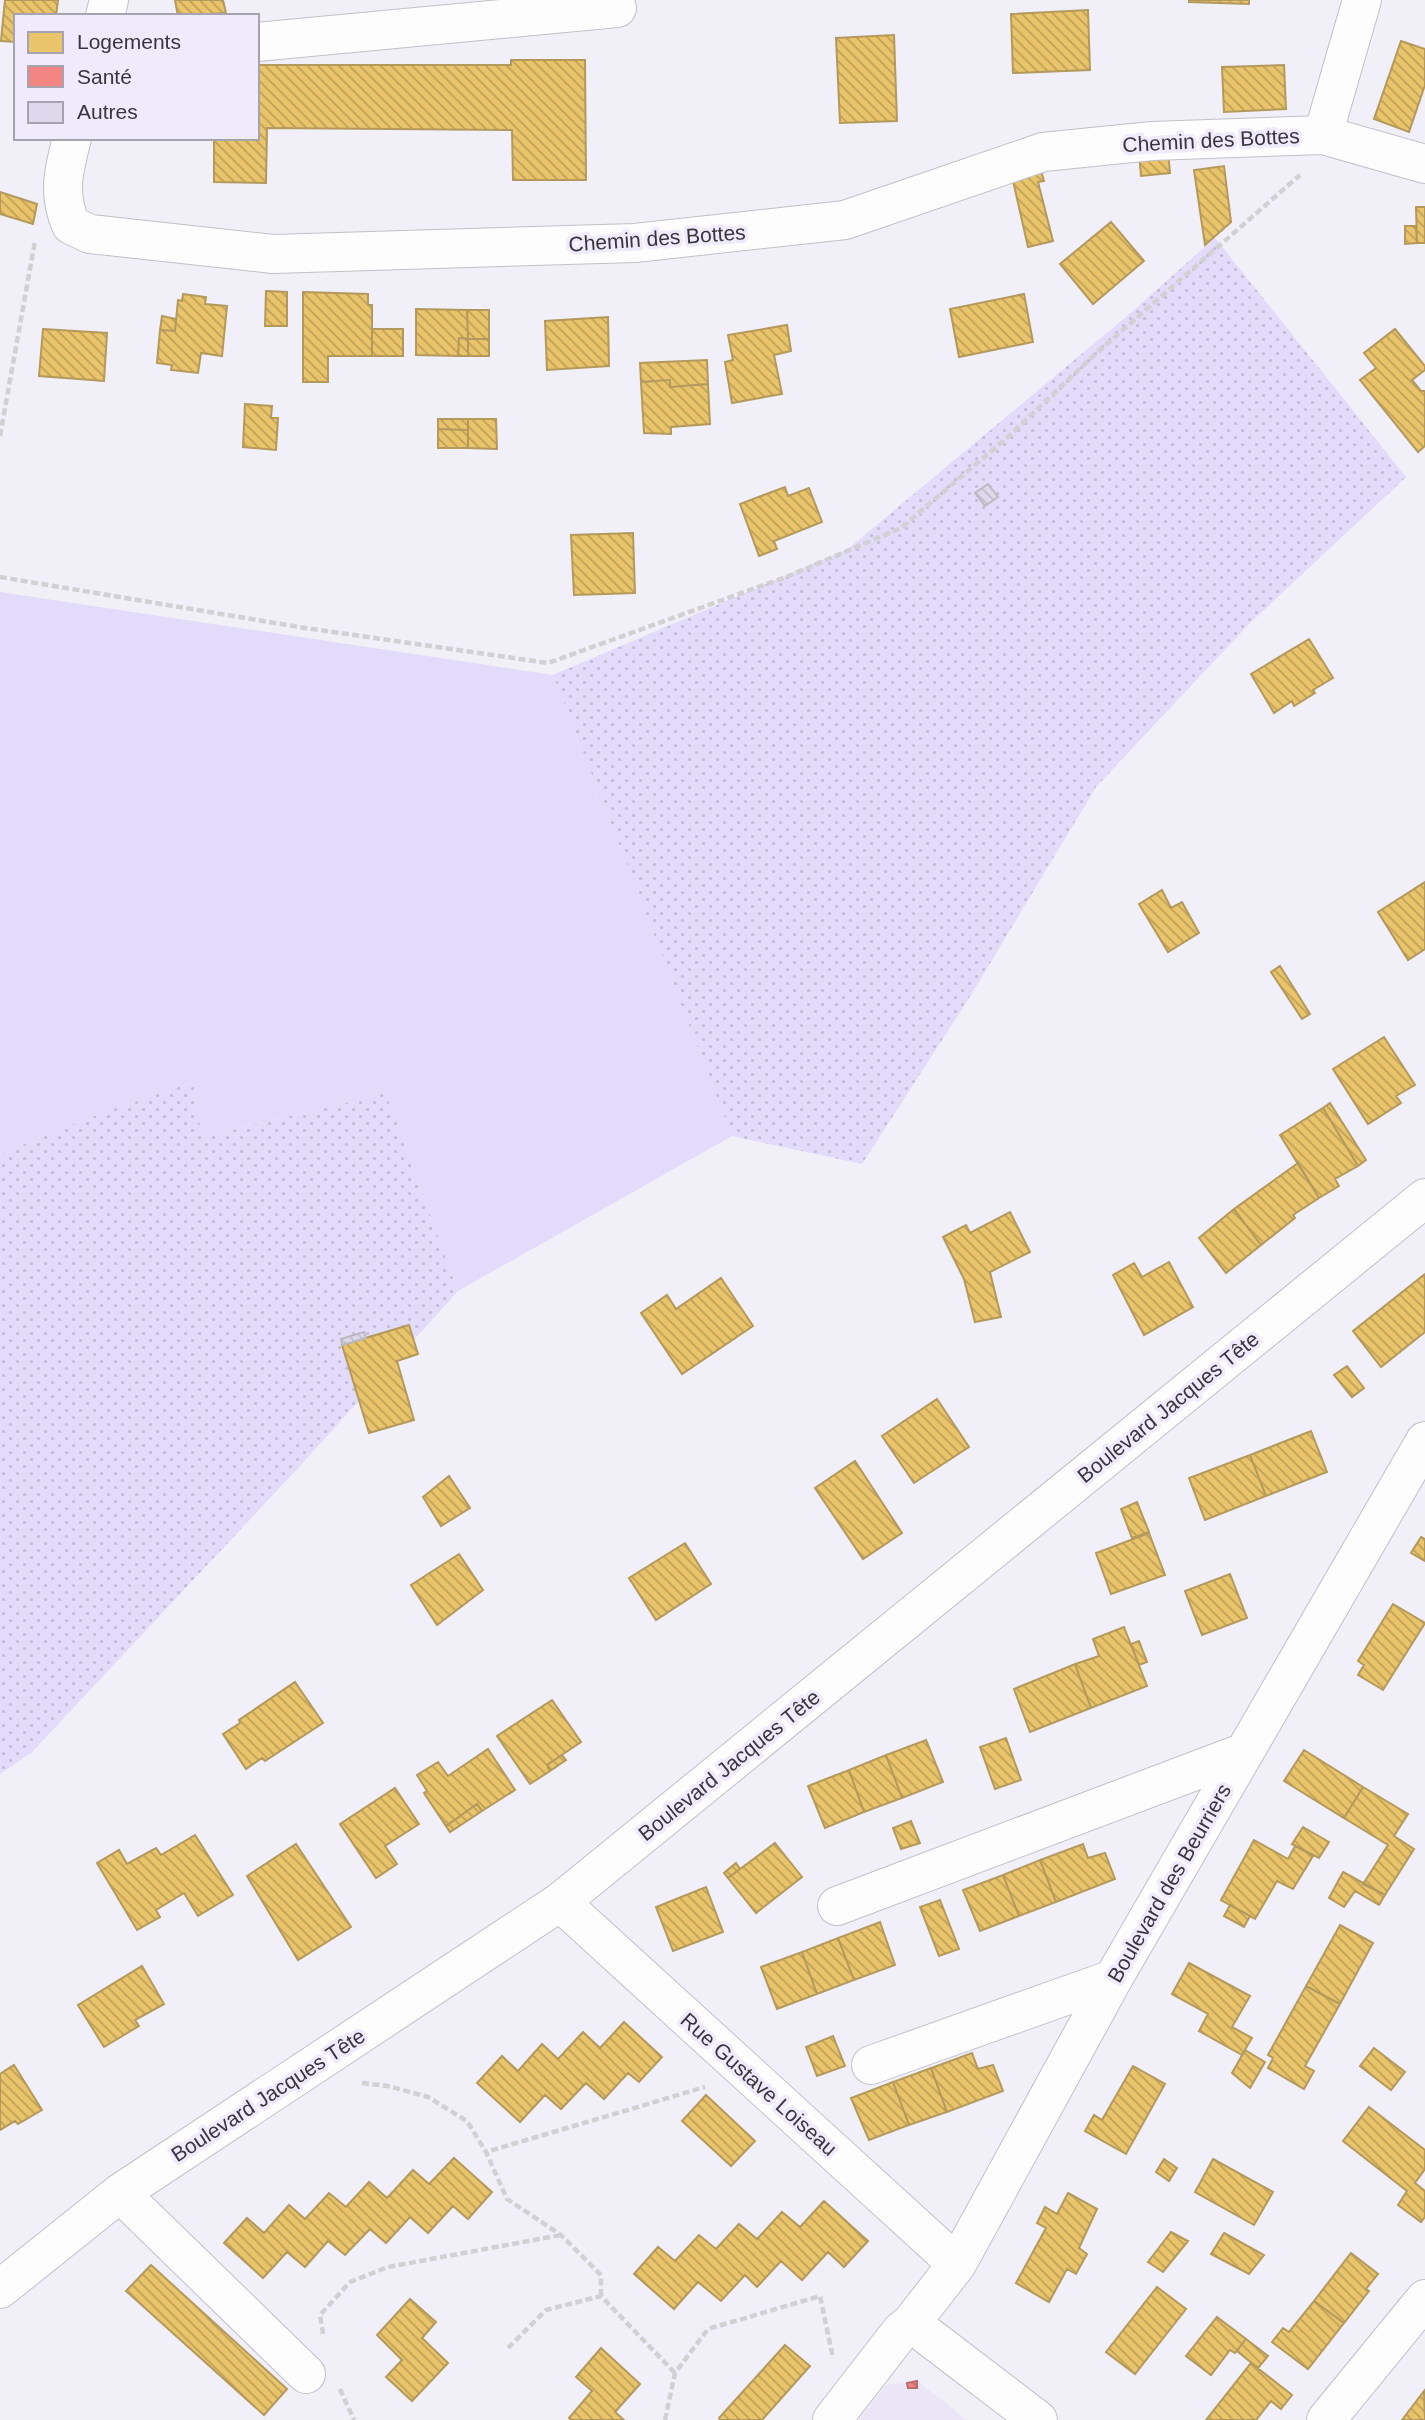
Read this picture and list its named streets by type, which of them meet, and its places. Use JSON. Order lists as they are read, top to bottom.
{
  "streets": {
    "street": [
      "Chemin des Bottes",
      "Boulevard Jacques Tête",
      "Boulevard des Beurriers",
      "Rue Gustave Loiseau"
    ]
  },
  "crossings": [
    ["Boulevard Jacques Tête", "Rue Gustave Loiseau"],
    ["Boulevard des Beurriers", "Rue Gustave Loiseau"]
  ],
  "legend": ["Logements", "Santé", "Autres"]
}
